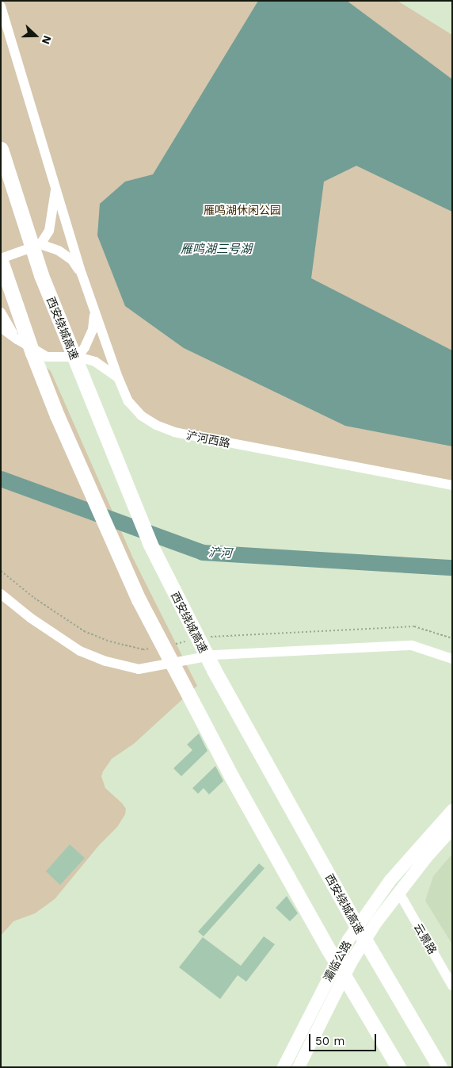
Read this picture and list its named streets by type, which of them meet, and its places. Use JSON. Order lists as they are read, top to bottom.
{
  "streets": {
    "highway": ["西安绕城高速"],
    "main road": ["灞临公路"],
    "street": ["浐河西路", "云景路"]
  },
  "crossings": [
    ["云景路", "灞临公路"]
  ],
  "water": ["雁鸣湖三号湖", "浐河"],
  "parks": ["雁鸣湖休闲公园"],
  "scale_bar": "50 m",
  "north": "right"
}
